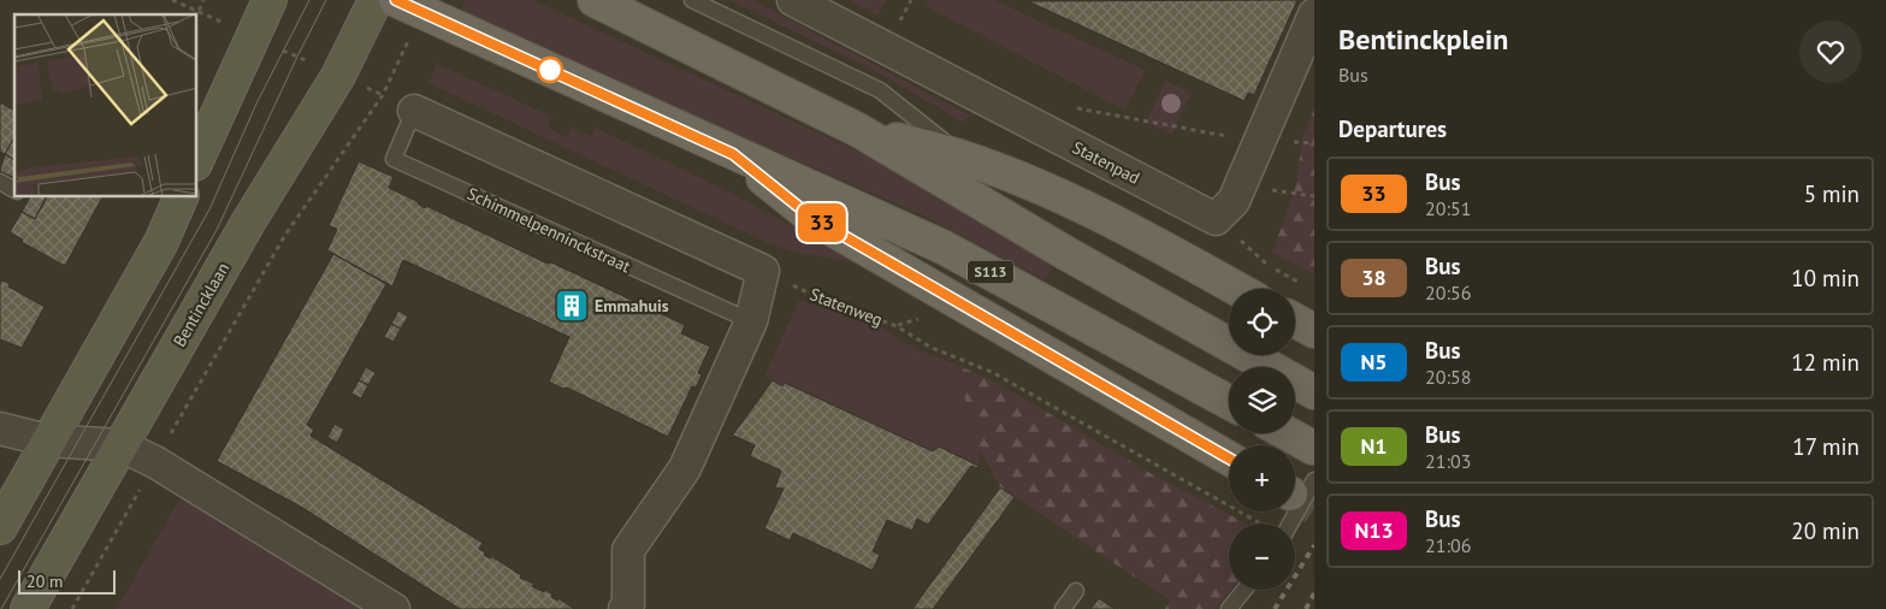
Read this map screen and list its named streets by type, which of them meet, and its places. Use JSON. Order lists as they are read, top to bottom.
{
  "streets": {
    "main road": ["S113"],
    "street": ["Statenpad", "Bentincklaan"],
    "lane": ["Schimmelpenninckstraat"],
    "path": ["Statenweg"]
  },
  "places": {
    "building": ["Emmahuis"]
  },
  "lines": ["bus line 33"],
  "scale_bar": "20 m",
  "page": {
    "on_map": "33",
    "heading": [
      ["Bentinckplein", "Bus"],
      "Departures"
    ],
    "list": [
      {
        "mark": "33",
        "name": "Bus",
        "note": "20:51",
        "value": "5 min"
      },
      {
        "mark": "38",
        "name": "Bus",
        "note": "20:56",
        "value": "10 min"
      },
      {
        "mark": "N5",
        "name": "Bus",
        "note": "20:58",
        "value": "12 min"
      },
      {
        "mark": "N1",
        "name": "Bus",
        "note": "21:03",
        "value": "17 min"
      },
      {
        "mark": "N13",
        "name": "Bus",
        "note": "21:06",
        "value": "20 min"
      }
    ],
    "map_buttons": ["+", "−"],
    "scale": "20 m"
  }
}
